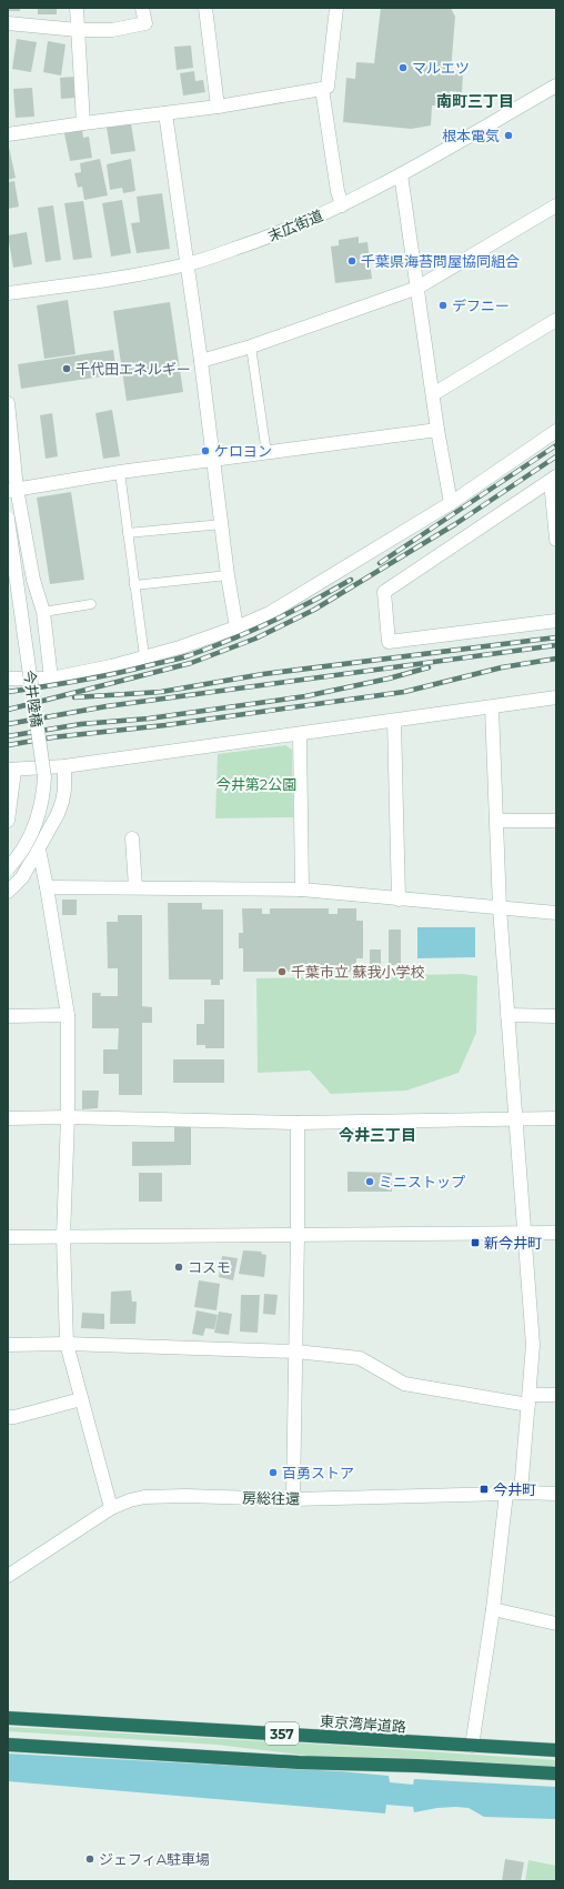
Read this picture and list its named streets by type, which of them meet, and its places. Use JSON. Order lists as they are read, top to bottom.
{
  "streets": {
    "highway": ["東京湾岸道路", "357"],
    "street": ["末広街道", "今井陸橋", "房総往還"]
  },
  "districts": ["南町三丁目", "今井三丁目"],
  "parks": ["今井第2公園"],
  "places": {
    "other": [
      "マルエツ",
      "根本電気",
      "千葉県海苔問屋協同組合",
      "デフニー",
      "千代田エネルギー",
      "ケロヨン",
      "千葉市立 蘇我小学校",
      "ミニストップ",
      "コスモ",
      "百勇ストア",
      "ジェフィA駐車場"
    ],
    "transit": ["新今井町", "今井町"]
  }
}
